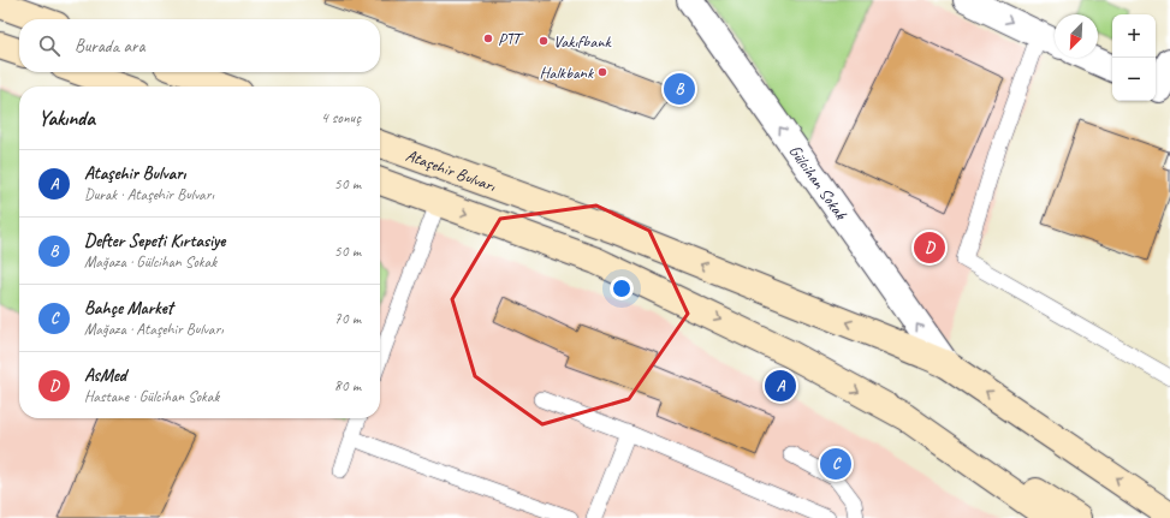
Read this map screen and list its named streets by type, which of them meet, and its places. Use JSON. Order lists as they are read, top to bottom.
{
  "streets": {
    "main road": ["Ataşehir Bulvarı"],
    "street": ["Gülcihan Sokak"]
  },
  "crossings": [
    ["Ataşehir Bulvarı", "Gülcihan Sokak"]
  ],
  "one_way": ["Gülcihan Sokak"],
  "places": ["PTT", "Vakıfbank", "Halkbank"],
  "north": "bottom left",
  "page": {
    "map_buttons": ["+", "−"],
    "search": "Burada ara",
    "pins": [
      "B",
      "D",
      "A",
      "C"
    ],
    "heading": ["Yakında", "4 sonuç"],
    "list": [
      {
        "mark": "A",
        "name": "Ataşehir Bulvarı",
        "note": "Durak · Ataşehir Bulvarı",
        "value": "50 m"
      },
      {
        "mark": "B",
        "name": "Defter Sepeti Kırtasiye",
        "note": "Mağaza · Gülcihan Sokak",
        "value": "50 m"
      },
      {
        "mark": "C",
        "name": "Bahçe Market",
        "note": "Mağaza · Ataşehir Bulvarı",
        "value": "70 m"
      },
      {
        "mark": "D",
        "name": "AsMed",
        "note": "Hastane · Gülcihan Sokak",
        "value": "80 m"
      }
    ]
  }
}
